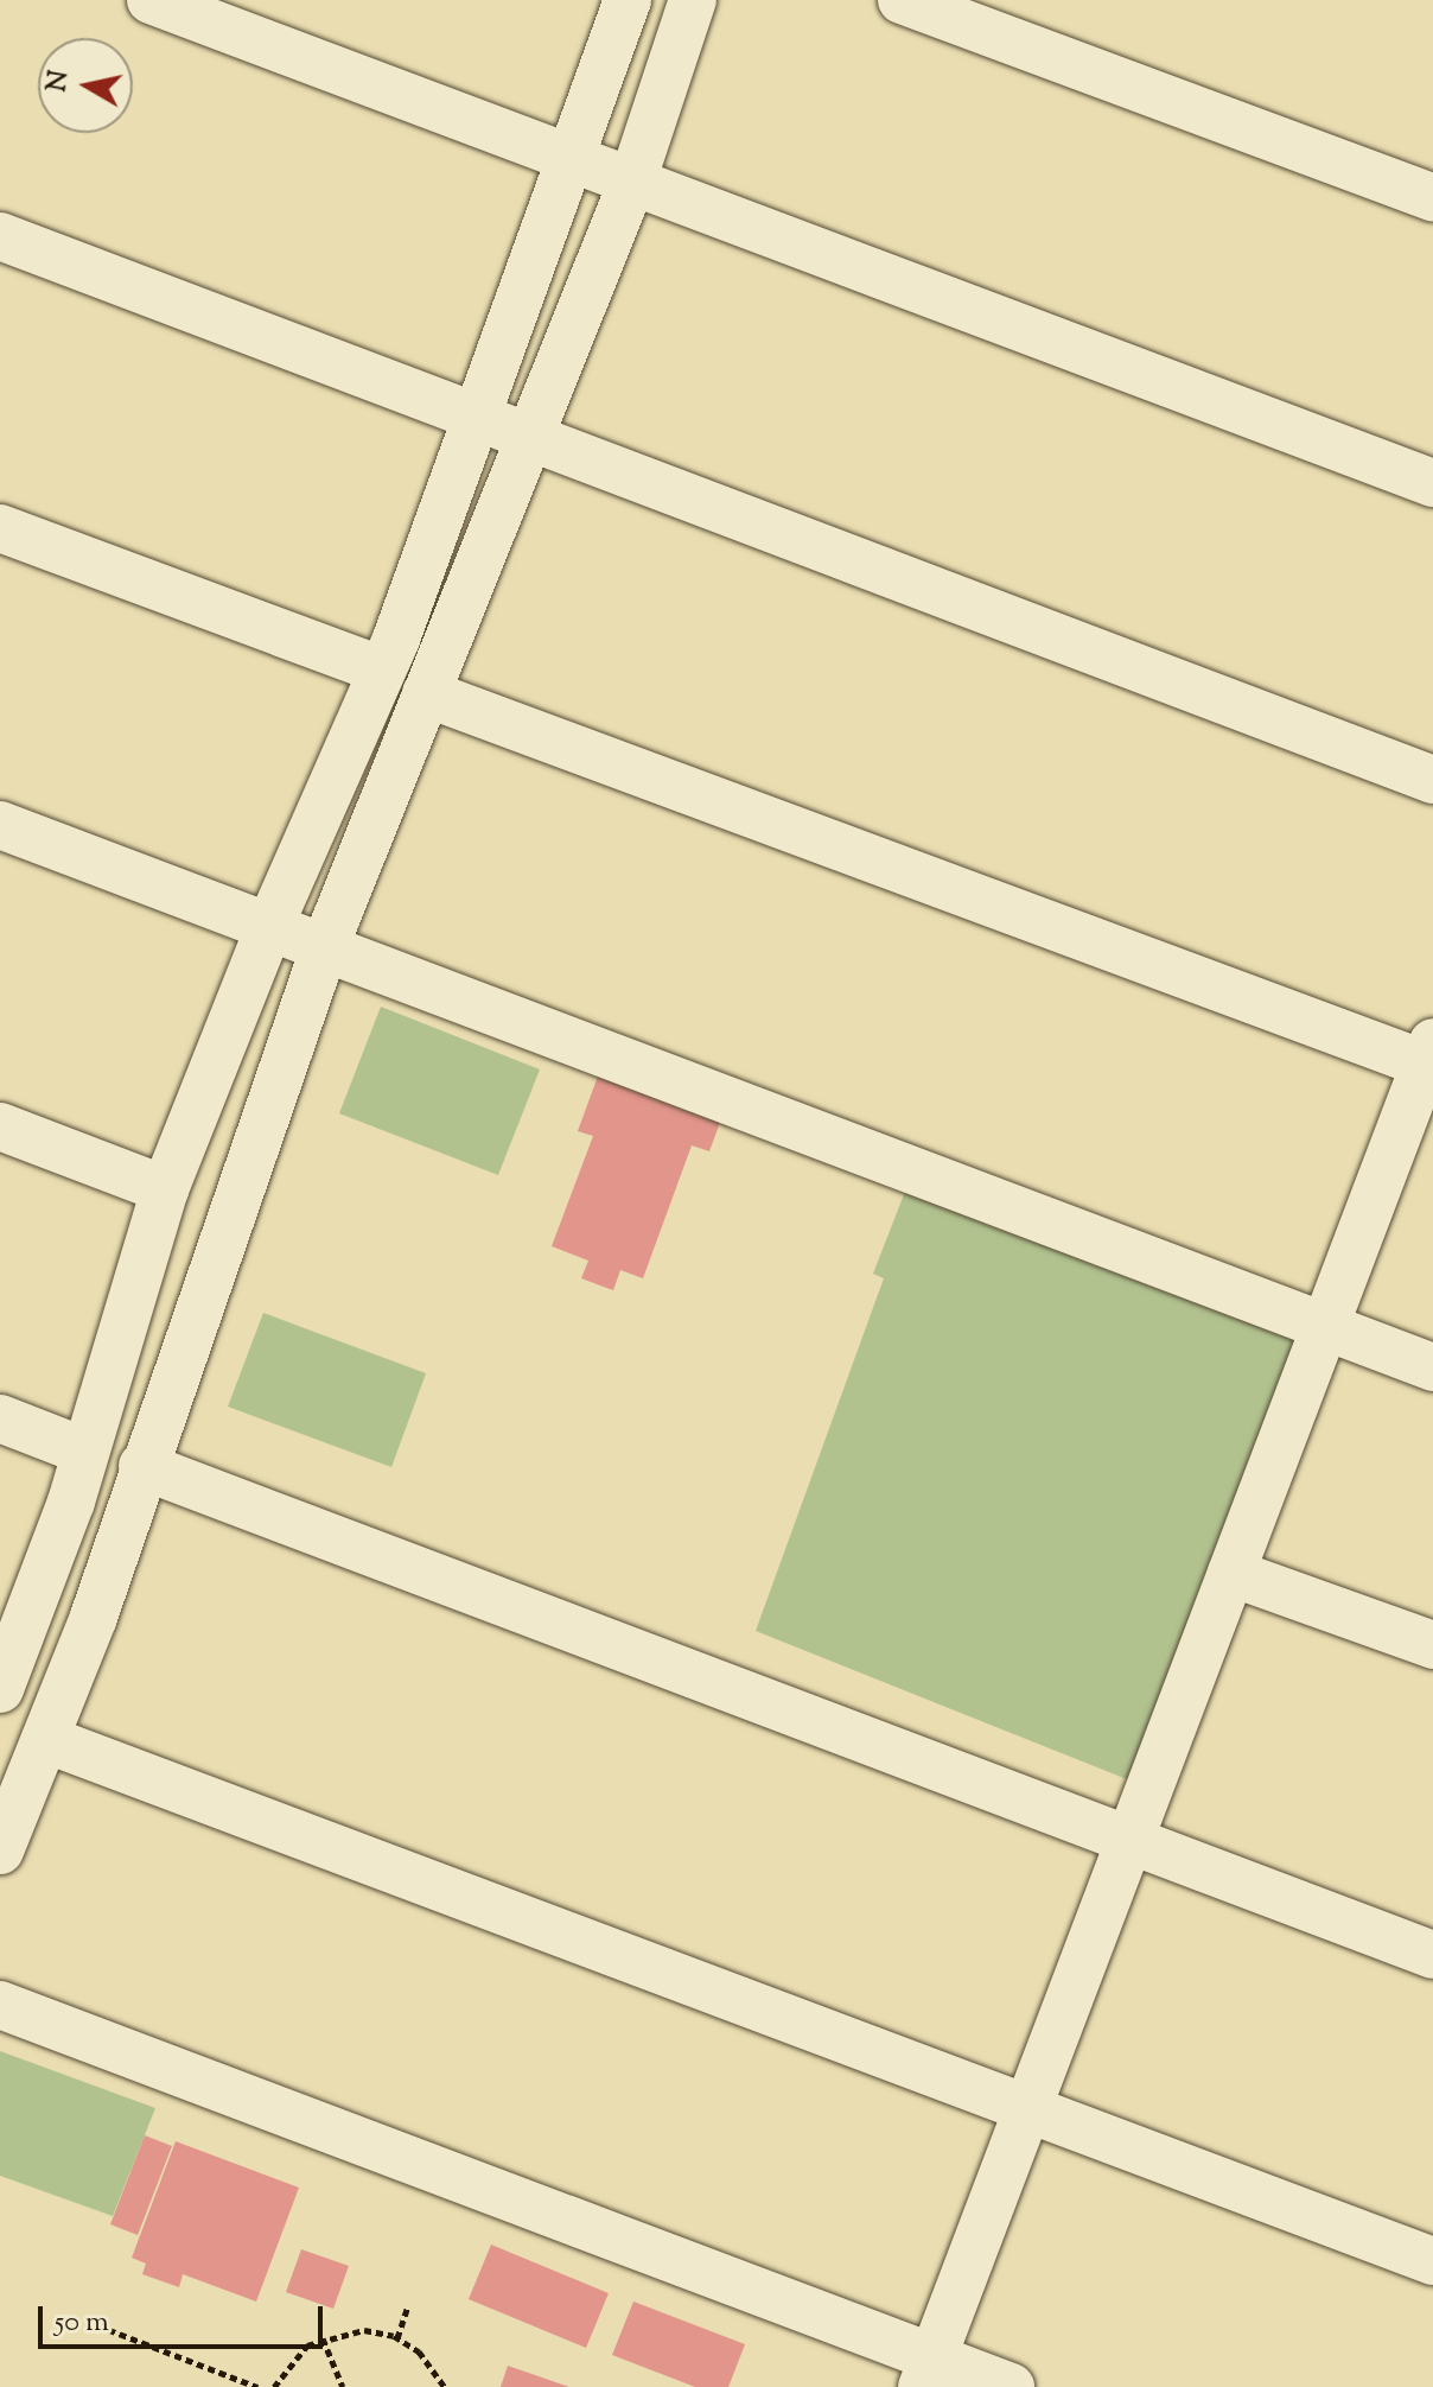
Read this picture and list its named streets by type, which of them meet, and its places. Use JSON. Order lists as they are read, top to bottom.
{
  "scale_bar": "50 m",
  "north": "left"
}
